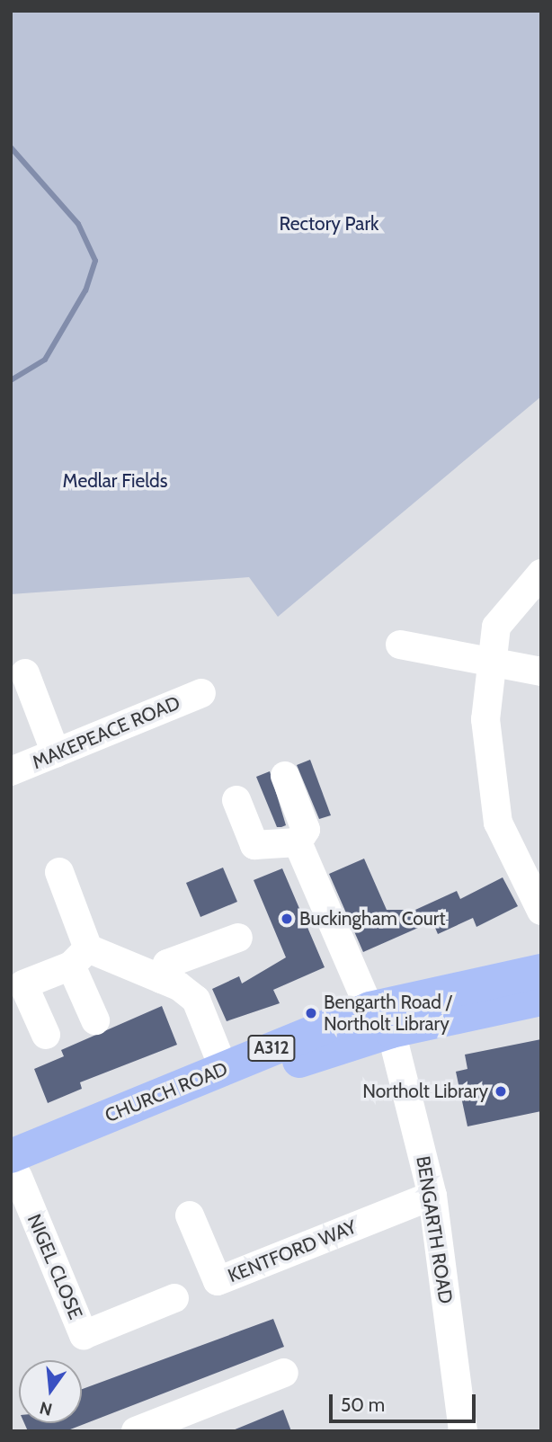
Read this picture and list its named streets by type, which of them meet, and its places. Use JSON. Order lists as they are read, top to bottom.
{
  "streets": {
    "highway": ["A312", "CHURCH ROAD"],
    "street": [
      "MAKEPEACE ROAD",
      "BENGARTH ROAD",
      "KENTFORD WAY",
      "NIGEL CLOSE"
    ]
  },
  "crossings": [
    ["CHURCH ROAD", "BENGARTH ROAD"],
    ["CHURCH ROAD", "NIGEL CLOSE"],
    ["BENGARTH ROAD", "KENTFORD WAY"]
  ],
  "parks": ["Rectory Park", "Medlar Fields"],
  "places": ["Buckingham Court", "Bengarth Road / Northolt Library", "Northolt Library"],
  "scale_bar": "50 m",
  "north": "bottom"
}
